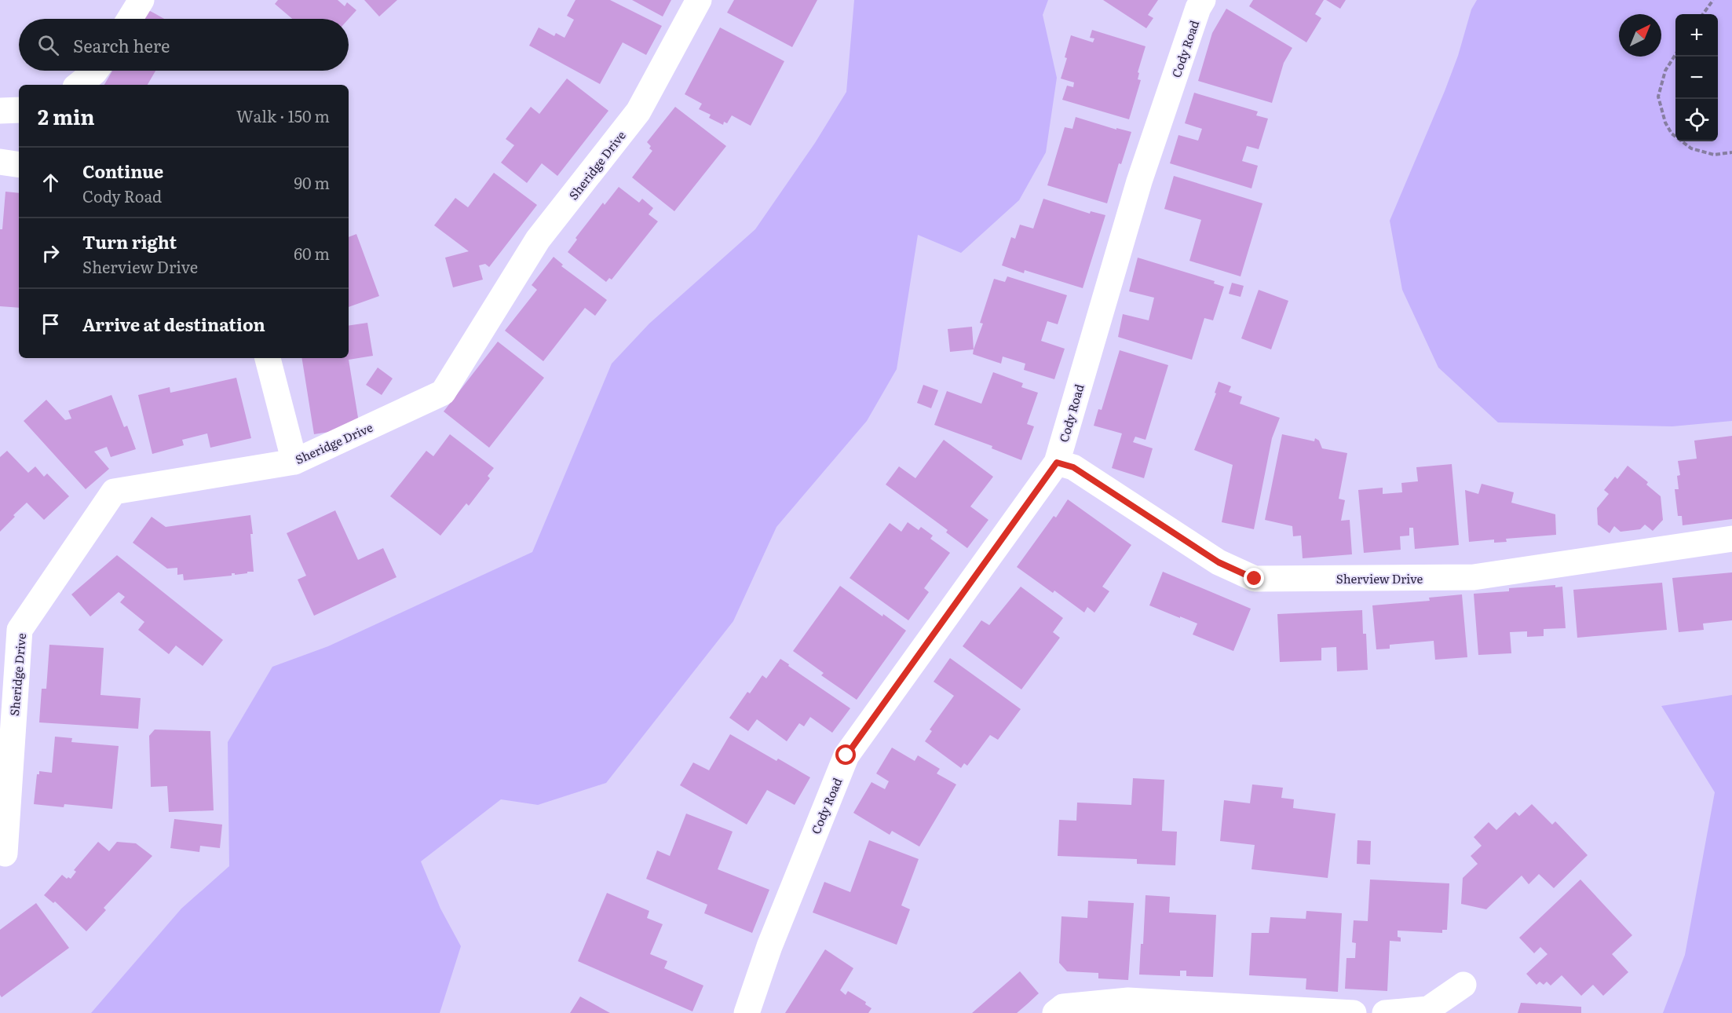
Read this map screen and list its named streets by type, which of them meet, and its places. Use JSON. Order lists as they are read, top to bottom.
{
  "streets": {
    "street": ["Cody Road", "Sheridge Drive", "Sherview Drive"]
  },
  "crossings": [
    ["Cody Road", "Sherview Drive"]
  ],
  "north": "top right",
  "page": {
    "map_buttons": ["+", "−"],
    "search": "Search here",
    "heading": ["2 min", "Walk · 150 m"],
    "list": [
      ["Continue", "Cody Road", "90 m"],
      ["Turn right", "Sherview Drive", "60 m"],
      "Arrive at destination"
    ]
  }
}
